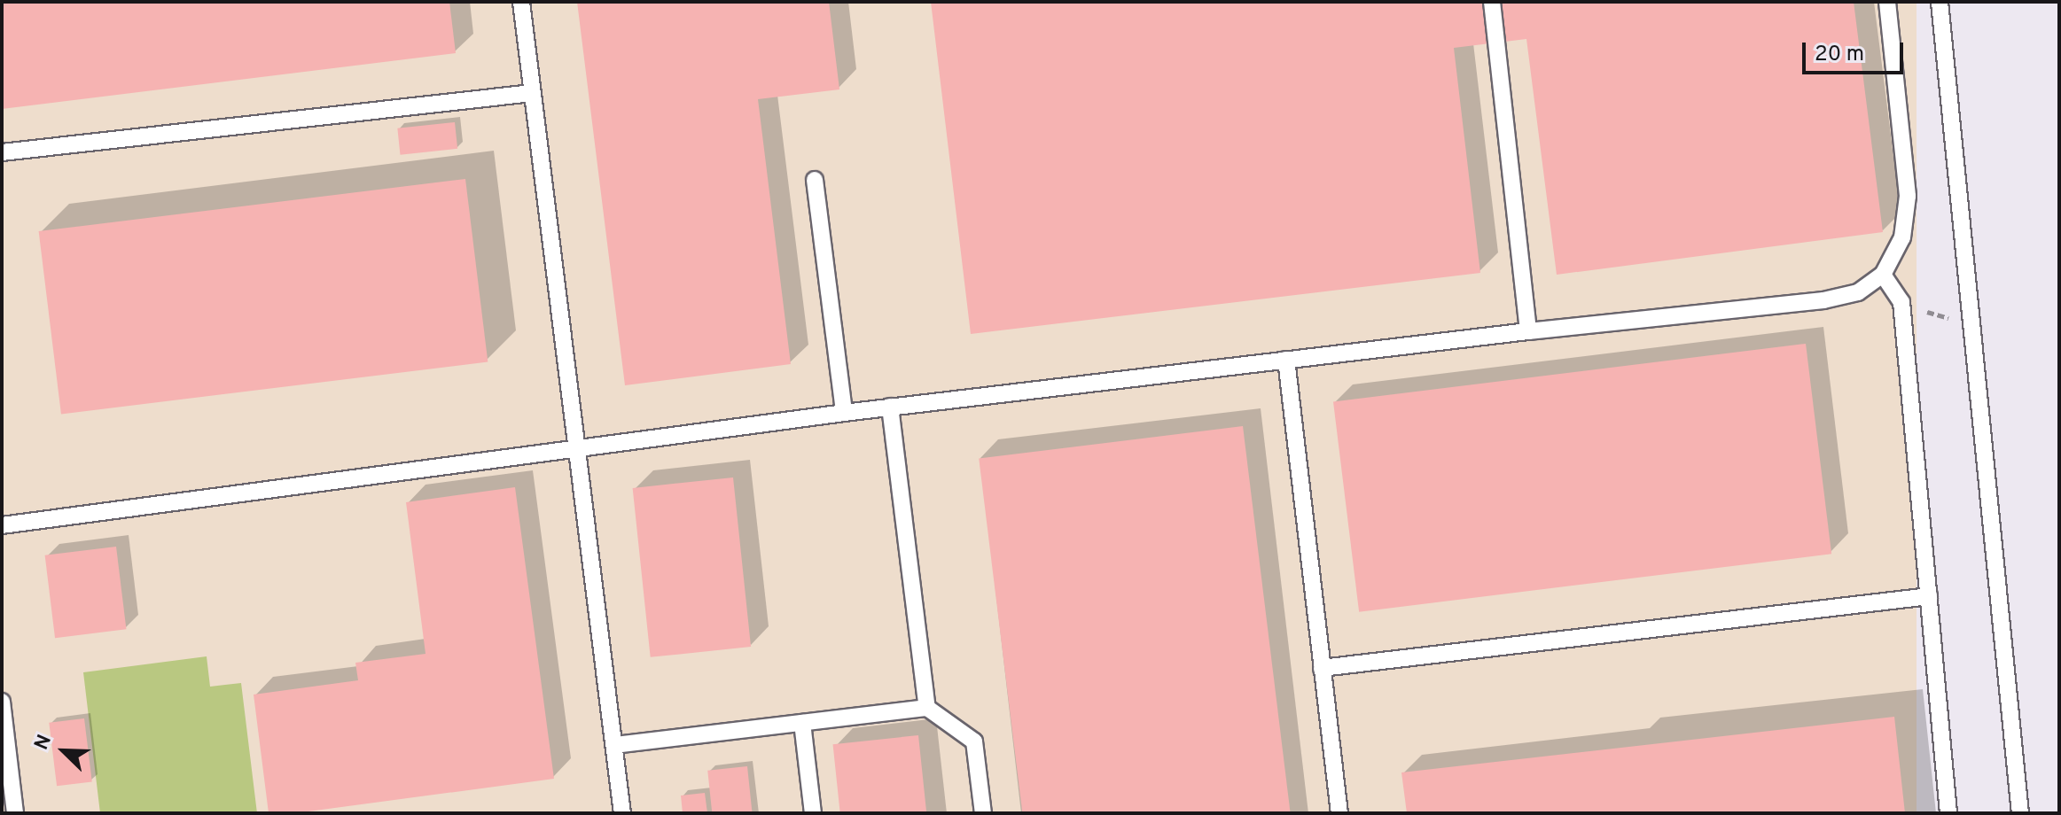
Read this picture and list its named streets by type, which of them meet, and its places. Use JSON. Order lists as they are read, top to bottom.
{
  "scale_bar": "20 m",
  "north": "top left"
}
